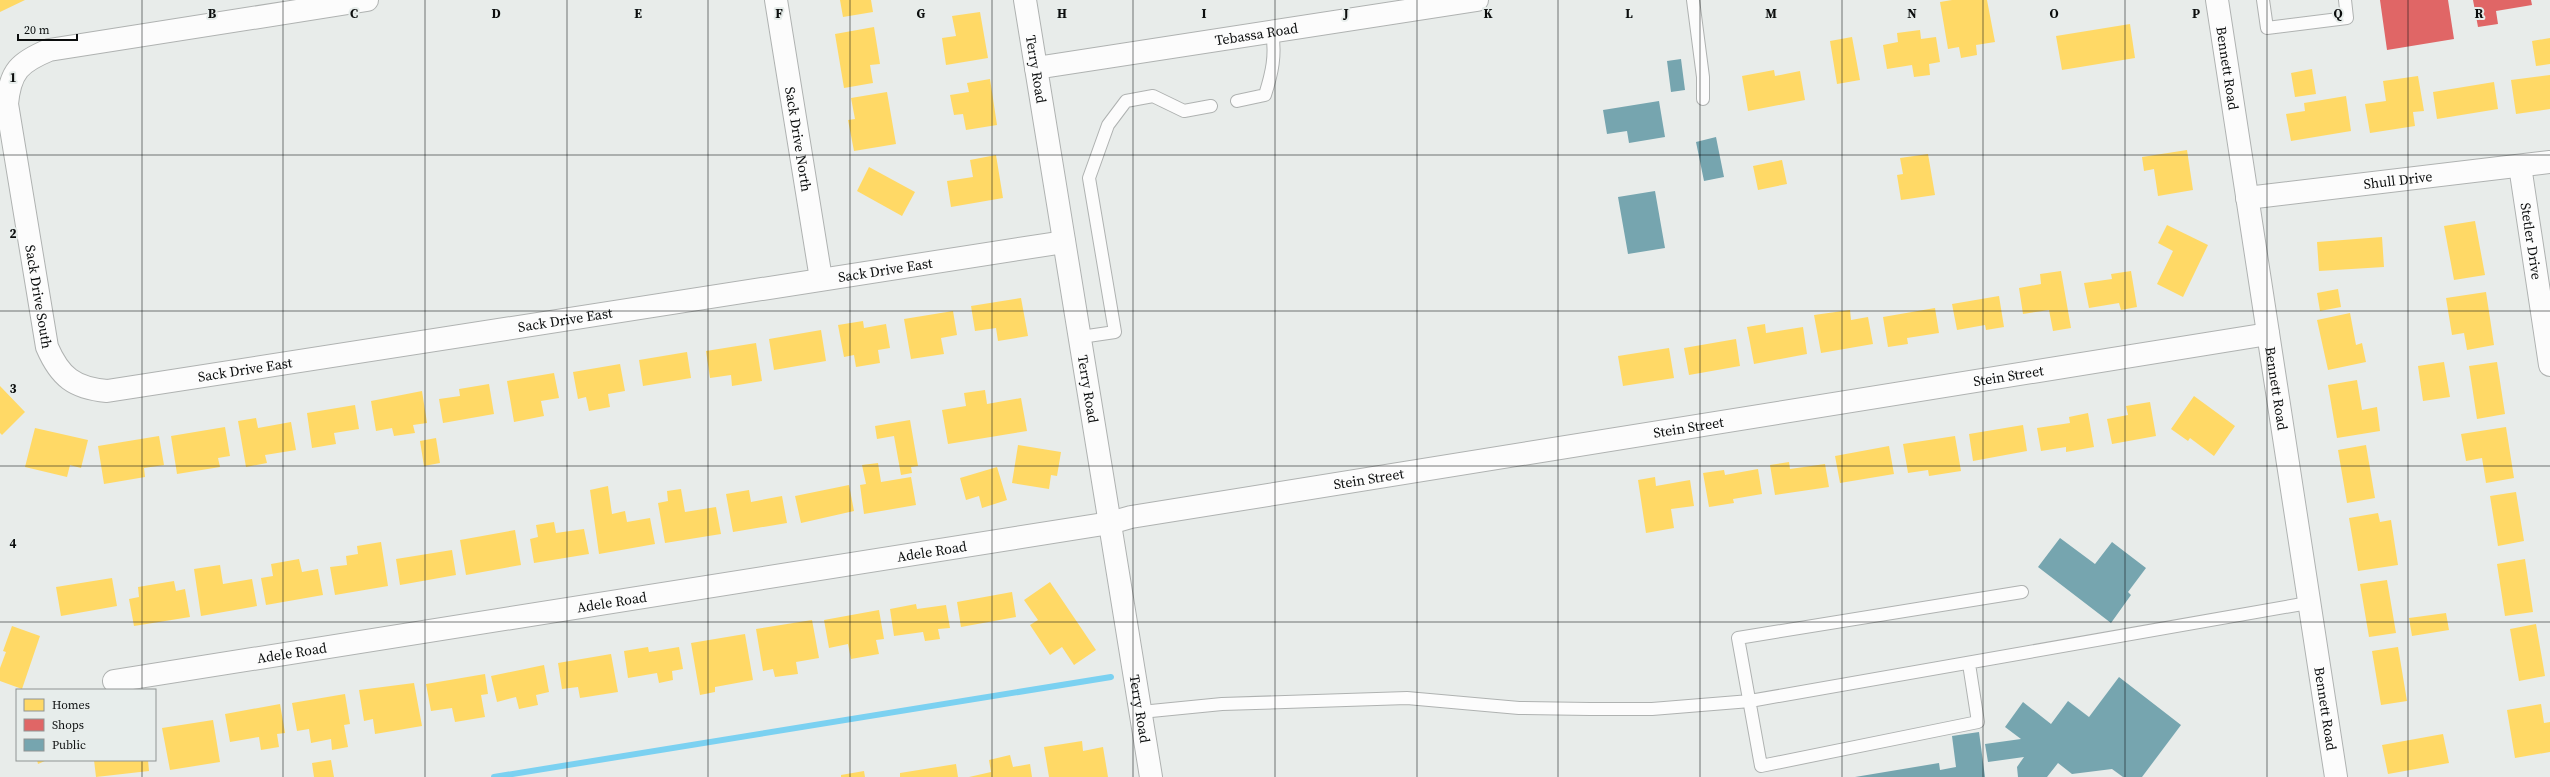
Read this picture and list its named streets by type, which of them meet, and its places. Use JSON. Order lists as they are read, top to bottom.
{
  "streets": {
    "street": [
      "Tebassa Road",
      "Bennett Road",
      "Terry Road",
      "Sack Drive North",
      "Shull Drive",
      "Stetler Drive",
      "Sack Drive East",
      "Sack Drive South",
      "Stein Street",
      "Adele Road"
    ]
  },
  "crossings": [
    ["Tebassa Road", "Terry Road"],
    ["Bennett Road", "Shull Drive"],
    ["Bennett Road", "Stein Street"],
    ["Terry Road", "Sack Drive East"],
    ["Terry Road", "Stein Street"],
    ["Terry Road", "Adele Road"],
    ["Sack Drive North", "Sack Drive East"],
    ["Shull Drive", "Stetler Drive"],
    ["Sack Drive East", "Sack Drive South"],
    ["Stein Street", "Adele Road"]
  ],
  "legend": ["Homes", "Shops", "Public"],
  "scale_bar": "20 m",
  "grid": {
    "columns": [
      "B",
      "C",
      "D",
      "E",
      "F",
      "G",
      "H",
      "I",
      "J",
      "K",
      "L",
      "M",
      "N",
      "O",
      "P",
      "Q",
      "R"
    ],
    "rows": [
      "1",
      "2",
      "3",
      "4"
    ]
  }
}
